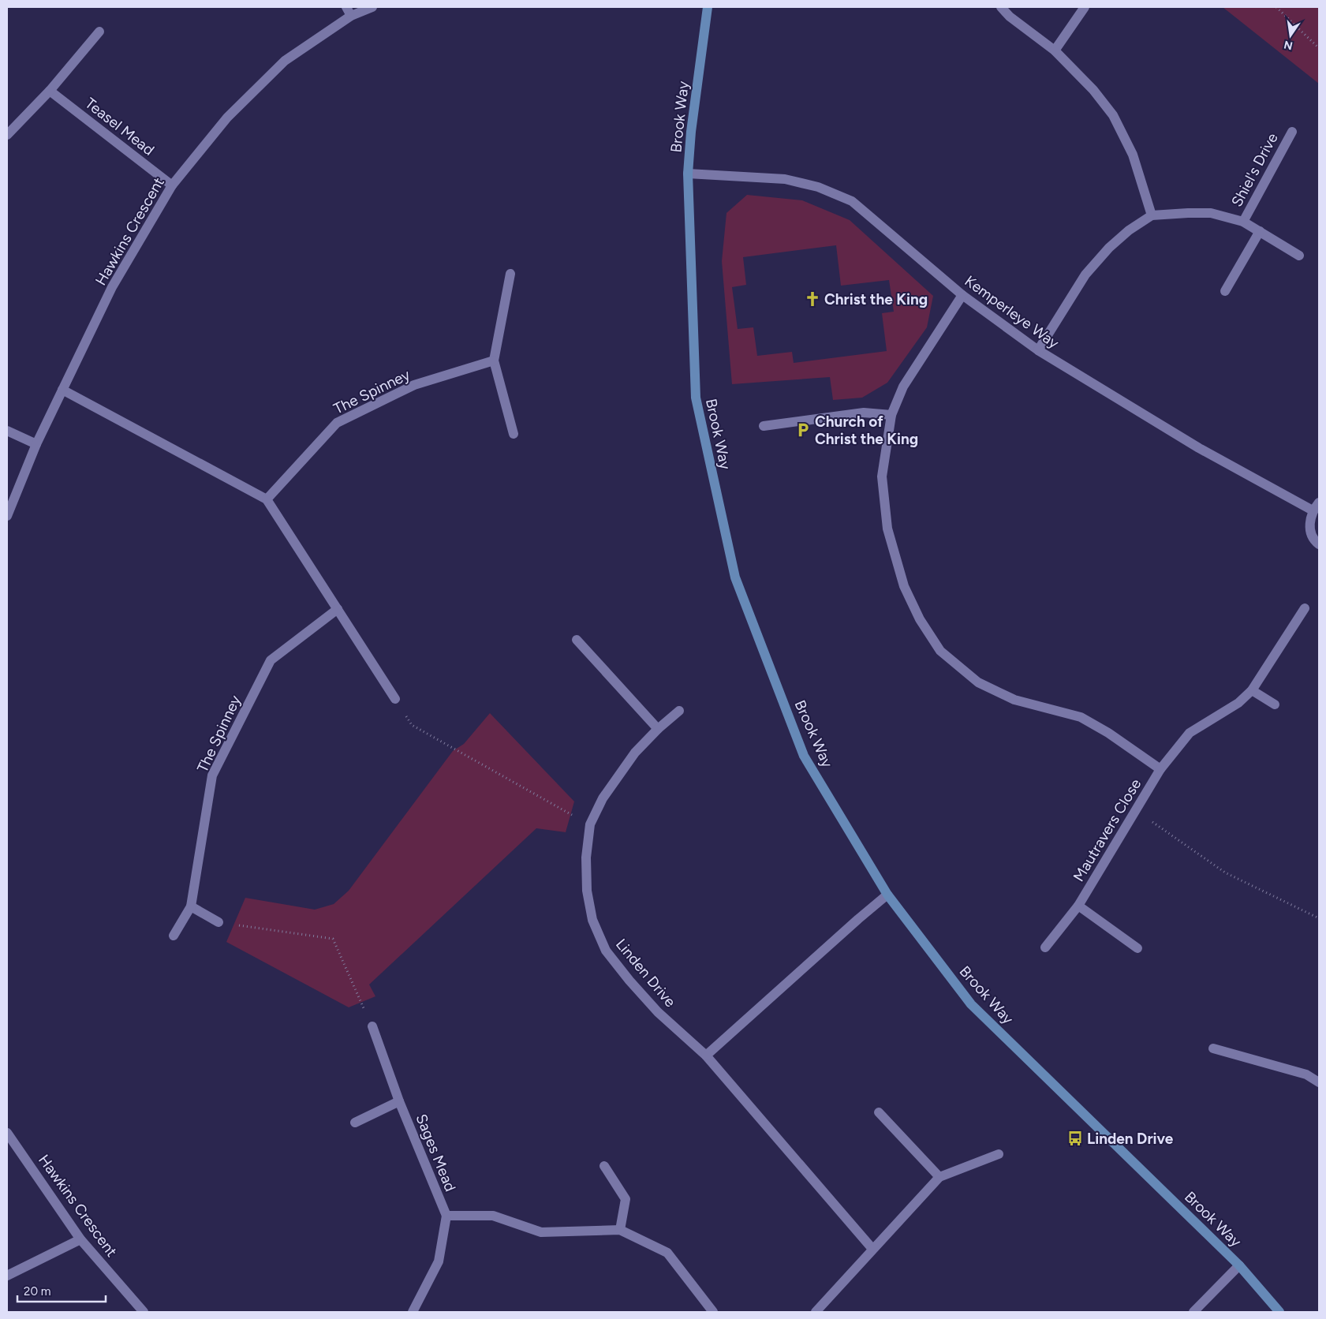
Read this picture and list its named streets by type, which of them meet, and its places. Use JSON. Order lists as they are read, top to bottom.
{
  "streets": {
    "street": [
      "Brook Way",
      "Teasel Mead",
      "Shiel's Drive",
      "Hawkins Crescent",
      "Kemperleye Way",
      "The Spinney",
      "Mautravers Close",
      "Linden Drive",
      "Sages Mead"
    ]
  },
  "crossings": [
    ["Brook Way", "Kemperleye Way"],
    ["Teasel Mead", "Hawkins Crescent"],
    ["Shiel's Drive", "Kemperleye Way"]
  ],
  "places": {
    "church": ["Christ the King"],
    "parking": ["Church of Christ the King"],
    "bus stop": ["Linden Drive"]
  },
  "scale_bar": "20 m",
  "north": "bottom"
}
